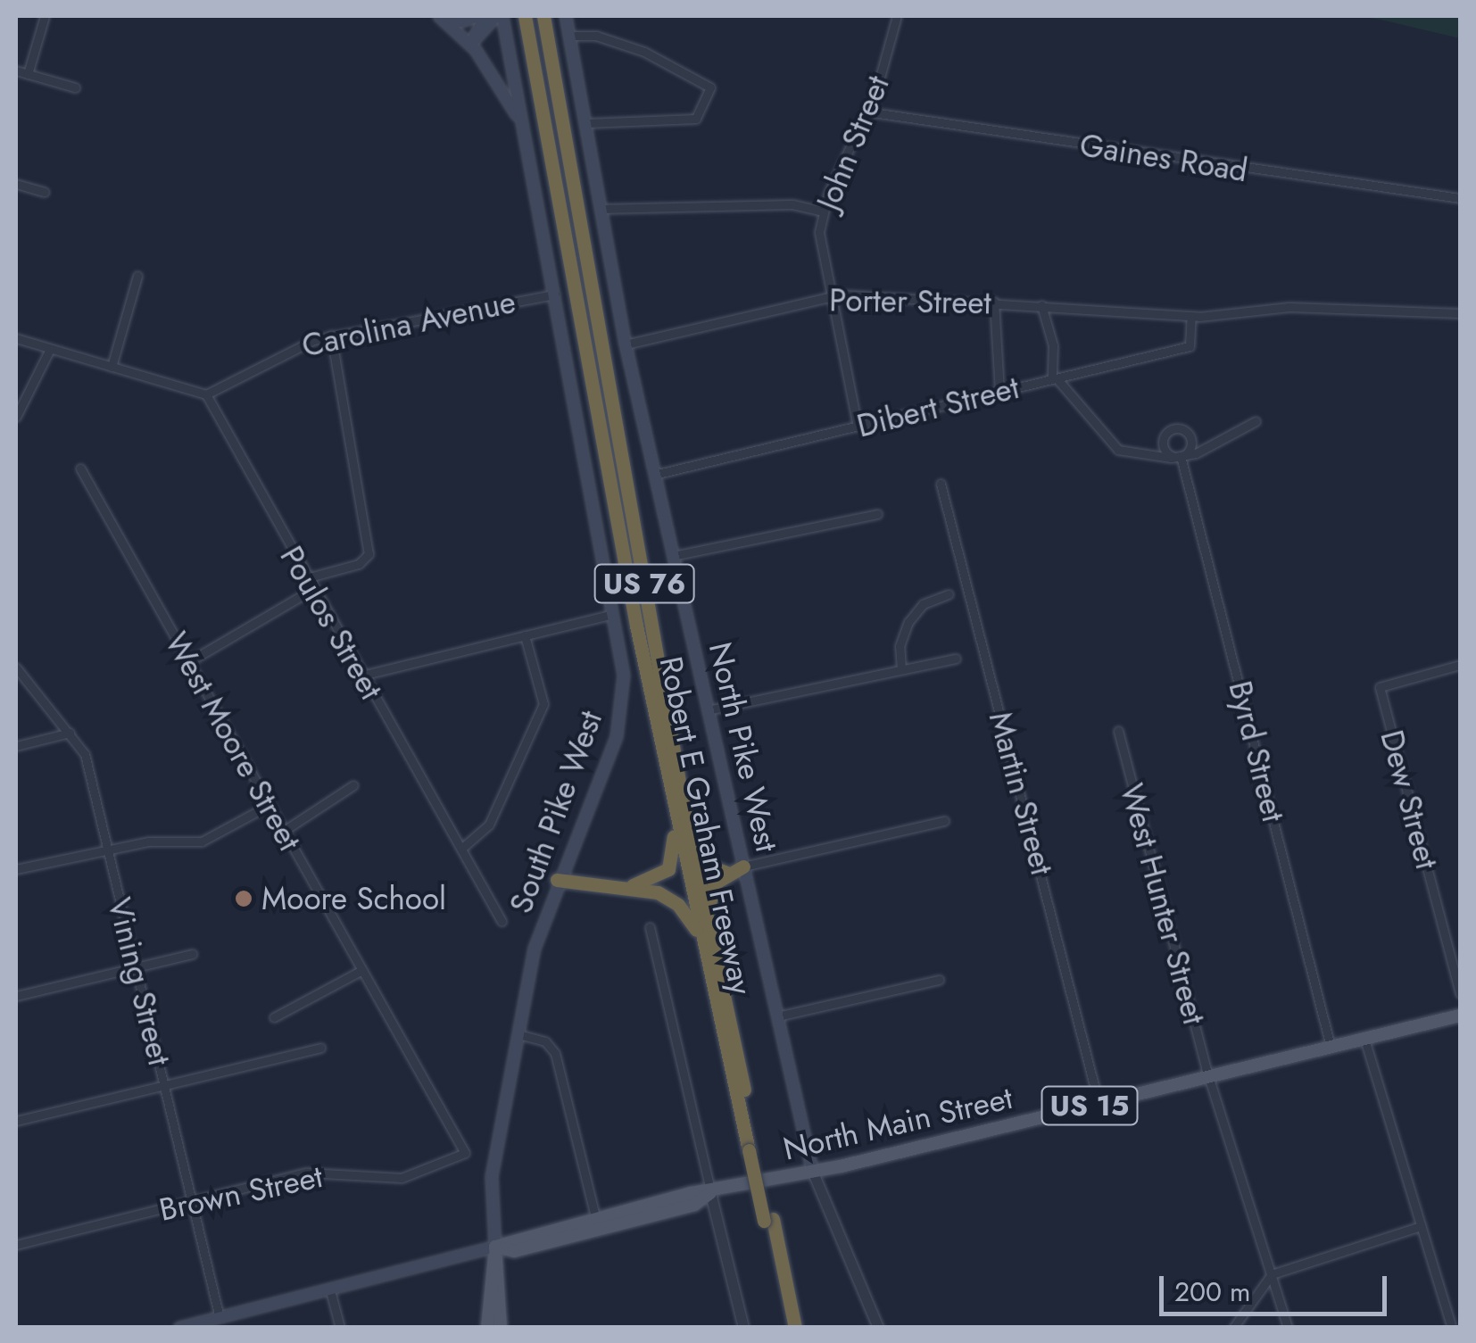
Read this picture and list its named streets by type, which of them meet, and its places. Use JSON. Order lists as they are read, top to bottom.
{
  "streets": {
    "highway": ["US 76", "Robert E Graham Freeway"],
    "main road": [
      "North Pike West",
      "South Pike West",
      "US 15",
      "North Main Street"
    ],
    "street": [
      "John Street",
      "Gaines Road",
      "Porter Street",
      "Carolina Avenue",
      "Dibert Street",
      "Poulos Street",
      "West Moore Street",
      "Byrd Street",
      "Martin Street",
      "Dew Street",
      "West Hunter Street",
      "Vining Street",
      "Brown Street"
    ]
  },
  "crossings": [
    ["John Street", "Gaines Road"],
    ["John Street", "Porter Street"],
    ["John Street", "Dibert Street"],
    ["Porter Street", "Dibert Street"],
    ["Porter Street", "North Pike West"],
    ["Carolina Avenue", "Poulos Street"],
    ["Carolina Avenue", "South Pike West"],
    ["Dibert Street", "North Pike West"],
    ["West Moore Street", "Brown Street"],
    ["North Pike West", "North Main Street"],
    ["Byrd Street", "North Main Street"],
    ["Martin Street", "North Main Street"],
    ["West Hunter Street", "North Main Street"],
    ["Vining Street", "Brown Street"]
  ],
  "places": ["Moore School"],
  "scale_bar": "200 m"
}
